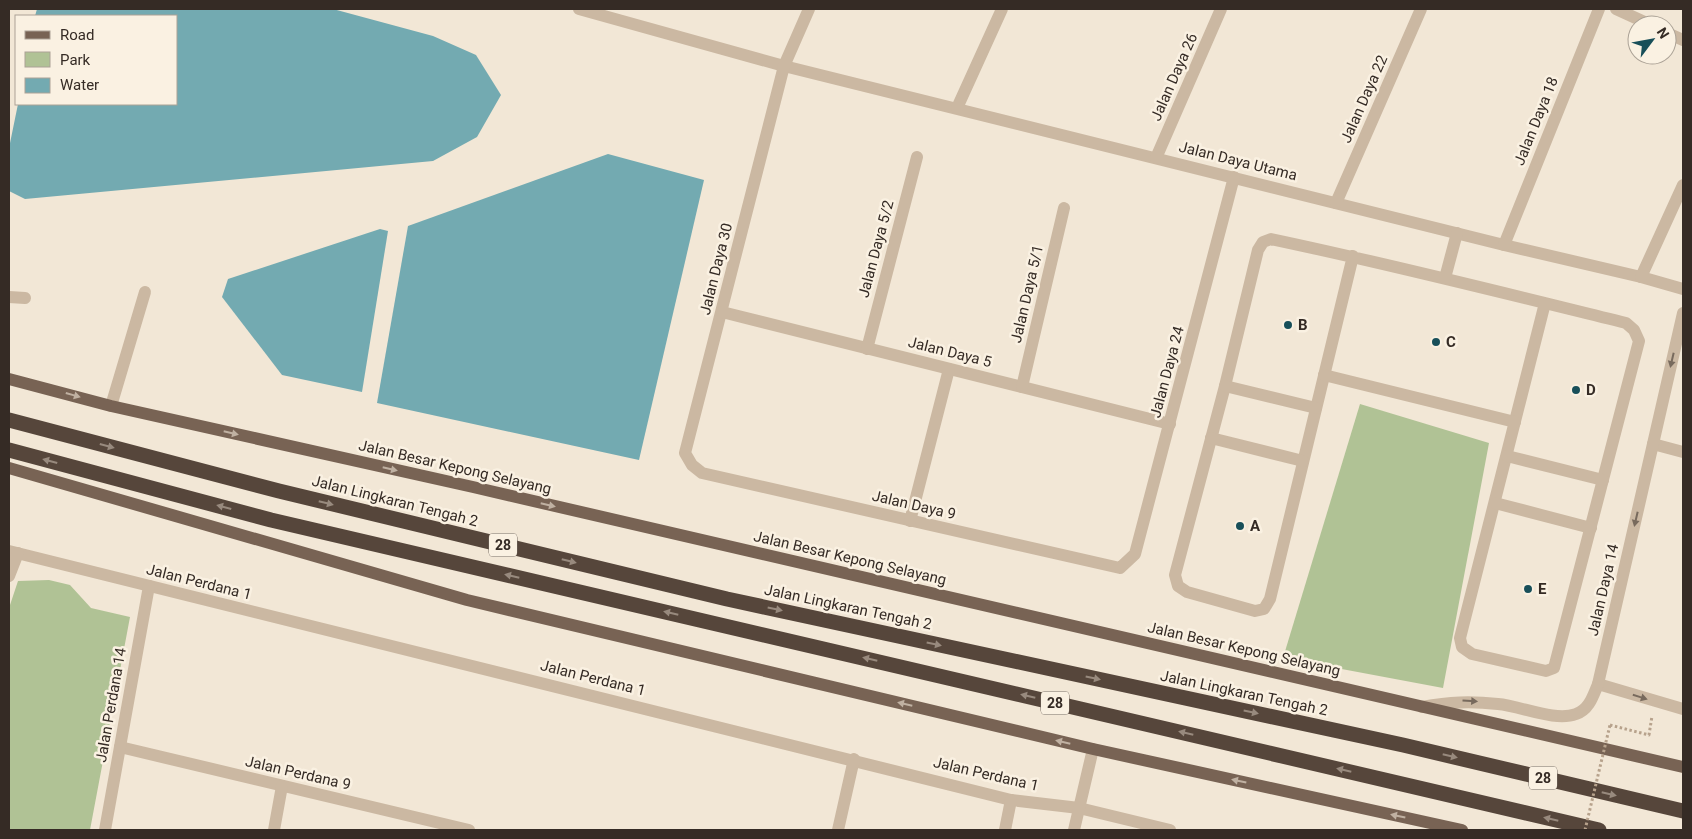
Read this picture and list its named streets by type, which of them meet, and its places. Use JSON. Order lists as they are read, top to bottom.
{
  "streets": {
    "highway": ["Jalan Lingkaran Tengah 2", "28"],
    "main road": ["Jalan Besar Kepong Selayang"],
    "street": [
      "Jalan Daya 26",
      "Jalan Daya 22",
      "Jalan Daya 18",
      "Jalan Daya Utama",
      "Jalan Daya 5/2",
      "Jalan Daya 30",
      "Jalan Daya 5/1",
      "Jalan Daya 5",
      "Jalan Daya 24",
      "Jalan Daya 9",
      "Jalan Perdana 1",
      "Jalan Daya 14",
      "Jalan Perdana 14",
      "Jalan Perdana 9"
    ]
  },
  "crossings": [
    ["Jalan Daya 26", "Jalan Daya Utama"],
    ["Jalan Daya 22", "Jalan Daya Utama"],
    ["Jalan Daya 18", "Jalan Daya Utama"],
    ["Jalan Daya Utama", "Jalan Daya 30"],
    ["Jalan Daya Utama", "Jalan Daya 24"],
    ["Jalan Daya 5/2", "Jalan Daya 5"],
    ["Jalan Daya 30", "Jalan Daya 5"],
    ["Jalan Daya 30", "Jalan Daya 9"],
    ["Jalan Daya 5/1", "Jalan Daya 5"],
    ["Jalan Daya 5", "Jalan Daya 24"],
    ["Jalan Daya 24", "Jalan Daya 9"],
    ["Jalan Besar Kepong Selayang", "Jalan Daya 14"],
    ["Jalan Perdana 1", "Jalan Perdana 14"],
    ["Jalan Perdana 14", "Jalan Perdana 9"]
  ],
  "places": [
    "B",
    "C",
    "D",
    "A",
    "E"
  ],
  "legend": ["Road", "Park", "Water"],
  "north": "top right"
}
